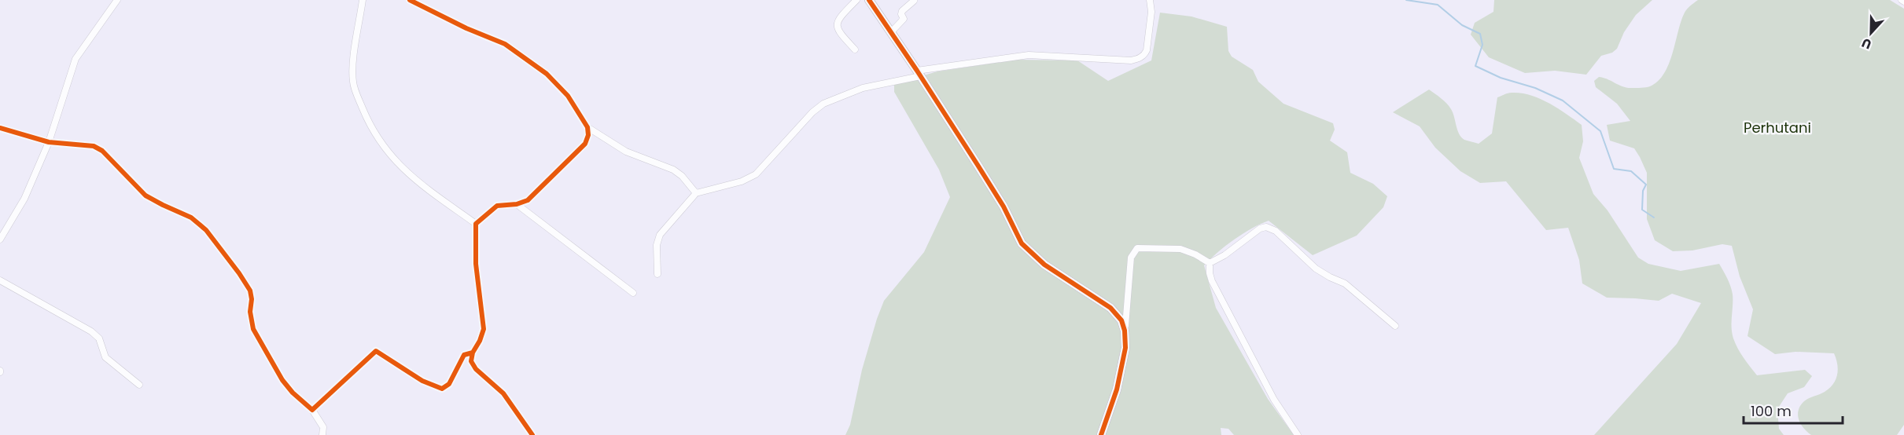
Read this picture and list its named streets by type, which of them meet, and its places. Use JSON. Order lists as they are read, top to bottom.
{
  "parks": ["Perhutani"],
  "scale_bar": "100 m",
  "north": "bottom"
}
